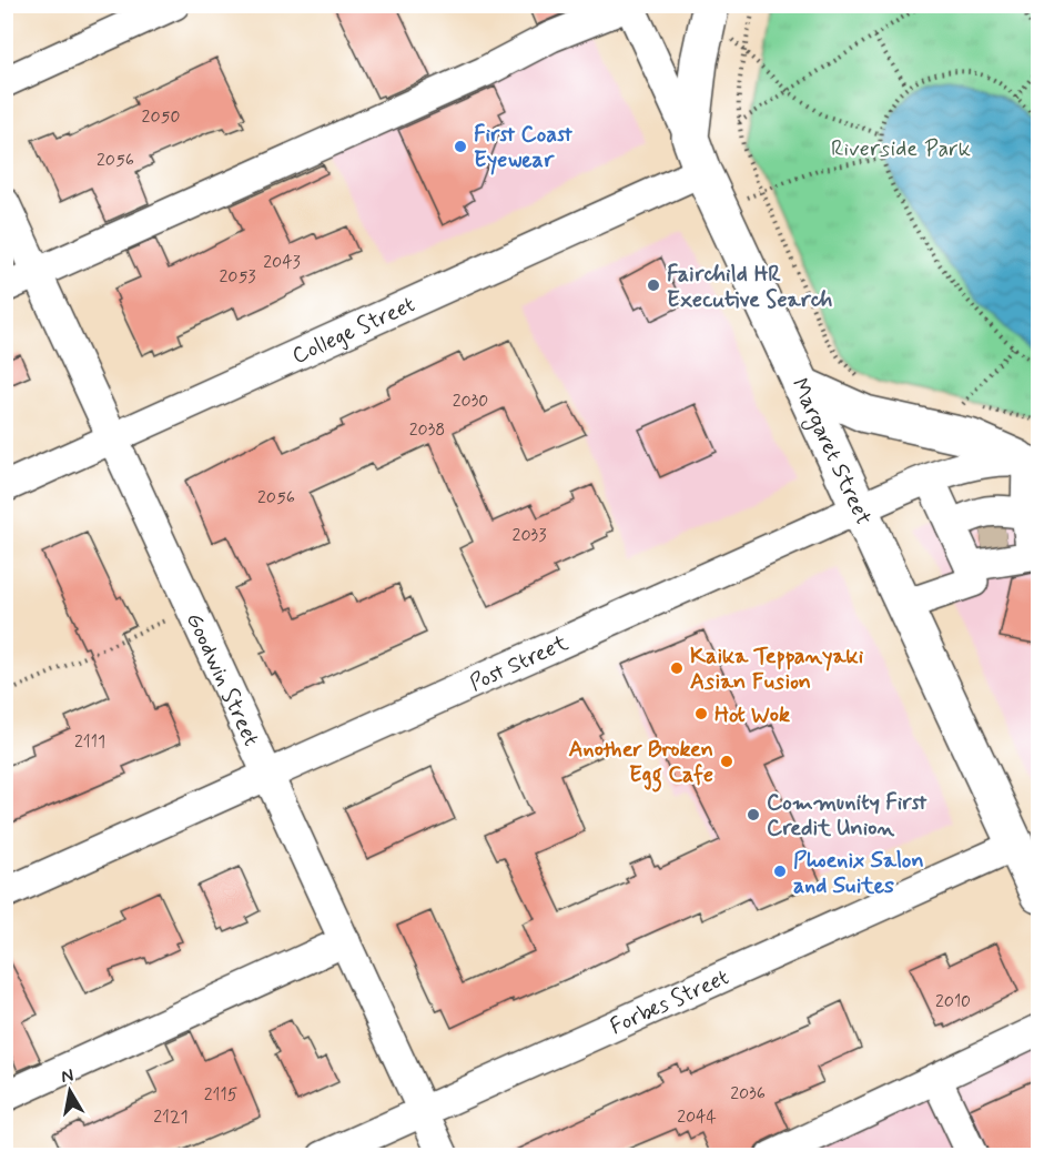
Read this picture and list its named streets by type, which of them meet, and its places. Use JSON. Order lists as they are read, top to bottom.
{
  "streets": {
    "main road": ["Margaret Street"],
    "street": [
      "College Street",
      "Post Street",
      "Goodwin Street",
      "Forbes Street"
    ]
  },
  "crossings": [
    ["College Street", "Margaret Street"],
    ["College Street", "Goodwin Street"],
    ["Margaret Street", "Post Street"],
    ["Margaret Street", "Forbes Street"],
    ["Post Street", "Goodwin Street"],
    ["Goodwin Street", "Forbes Street"]
  ],
  "parks": ["Riverside Park"],
  "places": [
    "First Coast Eyewear",
    "Fairchild HR Executive Search",
    "Kaika Teppanyaki Asian Fusion",
    "Hot Wok",
    "Another Broken Egg Cafe",
    "Community First Credit Union",
    "Phoenix Salon and Suites"
  ],
  "house_numbers": [
    "2050",
    "2056",
    "2043",
    "2053",
    "2030",
    "2038",
    "2056",
    "2033",
    "2111",
    "2010",
    "2036",
    "2115",
    "2121",
    "2044"
  ],
  "north": "top"
}
